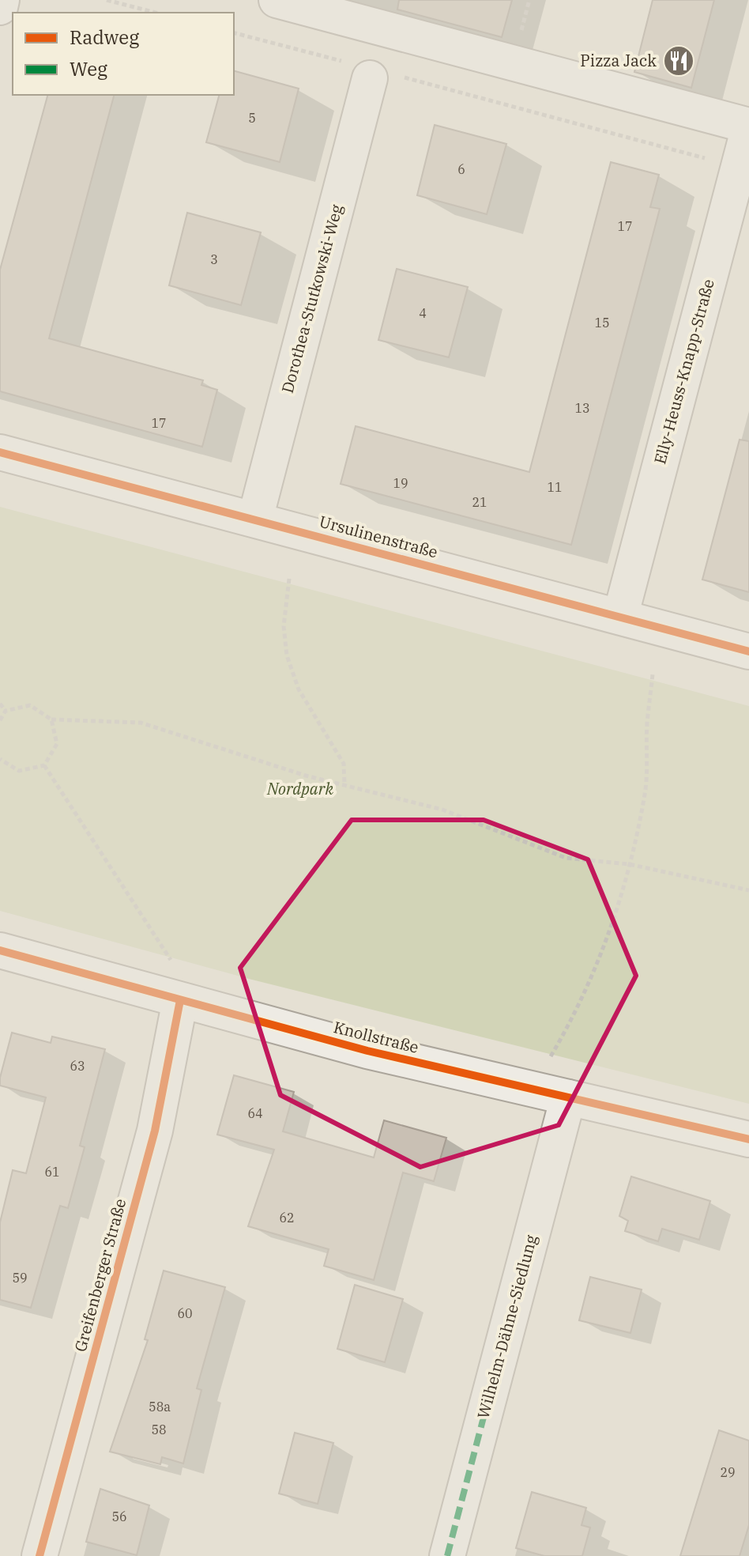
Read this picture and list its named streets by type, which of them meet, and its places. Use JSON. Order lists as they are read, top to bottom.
{
  "streets": {
    "street": [
      "Dorothea-Stutkowski-Weg",
      "Elly-Heuss-Knapp-Straße",
      "Ursulinenstraße",
      "Knollstraße",
      "Greifenberger Straße",
      "Wilhelm-Dähne-Siedlung"
    ]
  },
  "crossings": [
    ["Dorothea-Stutkowski-Weg", "Ursulinenstraße"],
    ["Elly-Heuss-Knapp-Straße", "Ursulinenstraße"],
    ["Knollstraße", "Greifenberger Straße"],
    ["Knollstraße", "Wilhelm-Dähne-Siedlung"]
  ],
  "parks": ["Nordpark"],
  "places": {
    "restaurant": ["Pizza Jack"]
  },
  "house_numbers": [
    "5",
    "6",
    "17",
    "3",
    "4",
    "15",
    "13",
    "17",
    "19",
    "11",
    "21",
    "63",
    "64",
    "61",
    "62",
    "59",
    "60",
    "58a",
    "58",
    "29",
    "56"
  ],
  "legend": ["Radweg", "Weg"]
}
